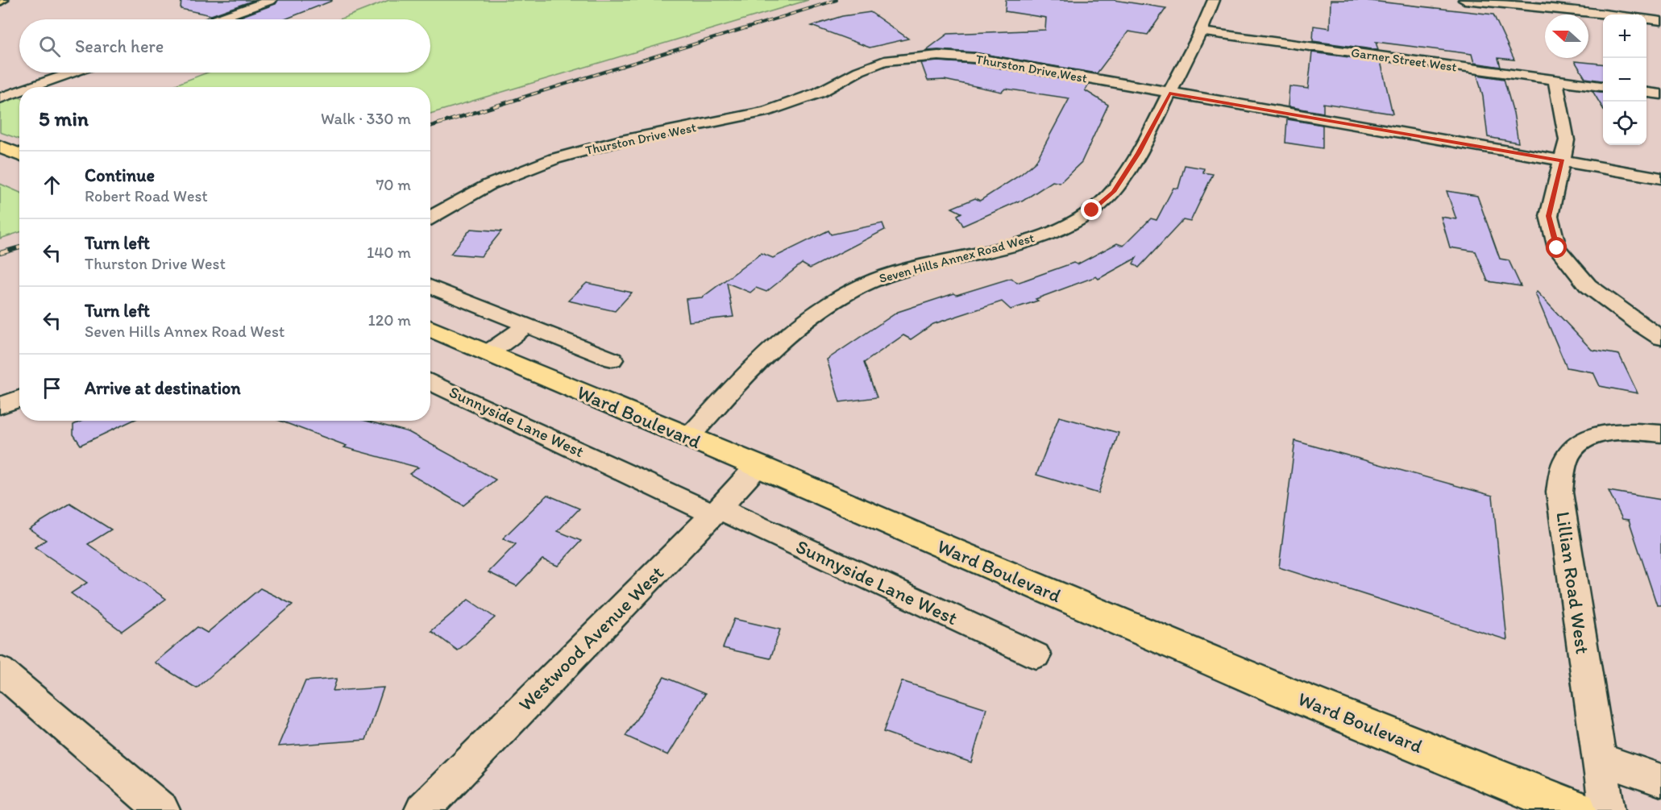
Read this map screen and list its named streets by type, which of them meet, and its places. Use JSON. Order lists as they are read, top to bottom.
{
  "streets": {
    "main road": ["Ward Boulevard"],
    "street": [
      "Garner Street West",
      "Thurston Drive West",
      "Seven Hills Annex Road West",
      "Sunnyside Lane West",
      "Lillian Road West",
      "Westwood Avenue West"
    ]
  },
  "crossings": [
    ["Garner Street West", "Seven Hills Annex Road West"],
    ["Thurston Drive West", "Seven Hills Annex Road West"],
    ["Seven Hills Annex Road West", "Ward Boulevard"],
    ["Ward Boulevard", "Westwood Avenue West"],
    ["Sunnyside Lane West", "Westwood Avenue West"]
  ],
  "north": "left",
  "page": {
    "map_buttons": ["+", "−"],
    "search": "Search here",
    "heading": ["5 min", "Walk · 330 m"],
    "list": [
      ["Continue", "Robert Road West", "70 m"],
      ["Turn left", "Thurston Drive West", "140 m"],
      ["Turn left", "Seven Hills Annex Road West", "120 m"],
      "Arrive at destination"
    ]
  }
}
